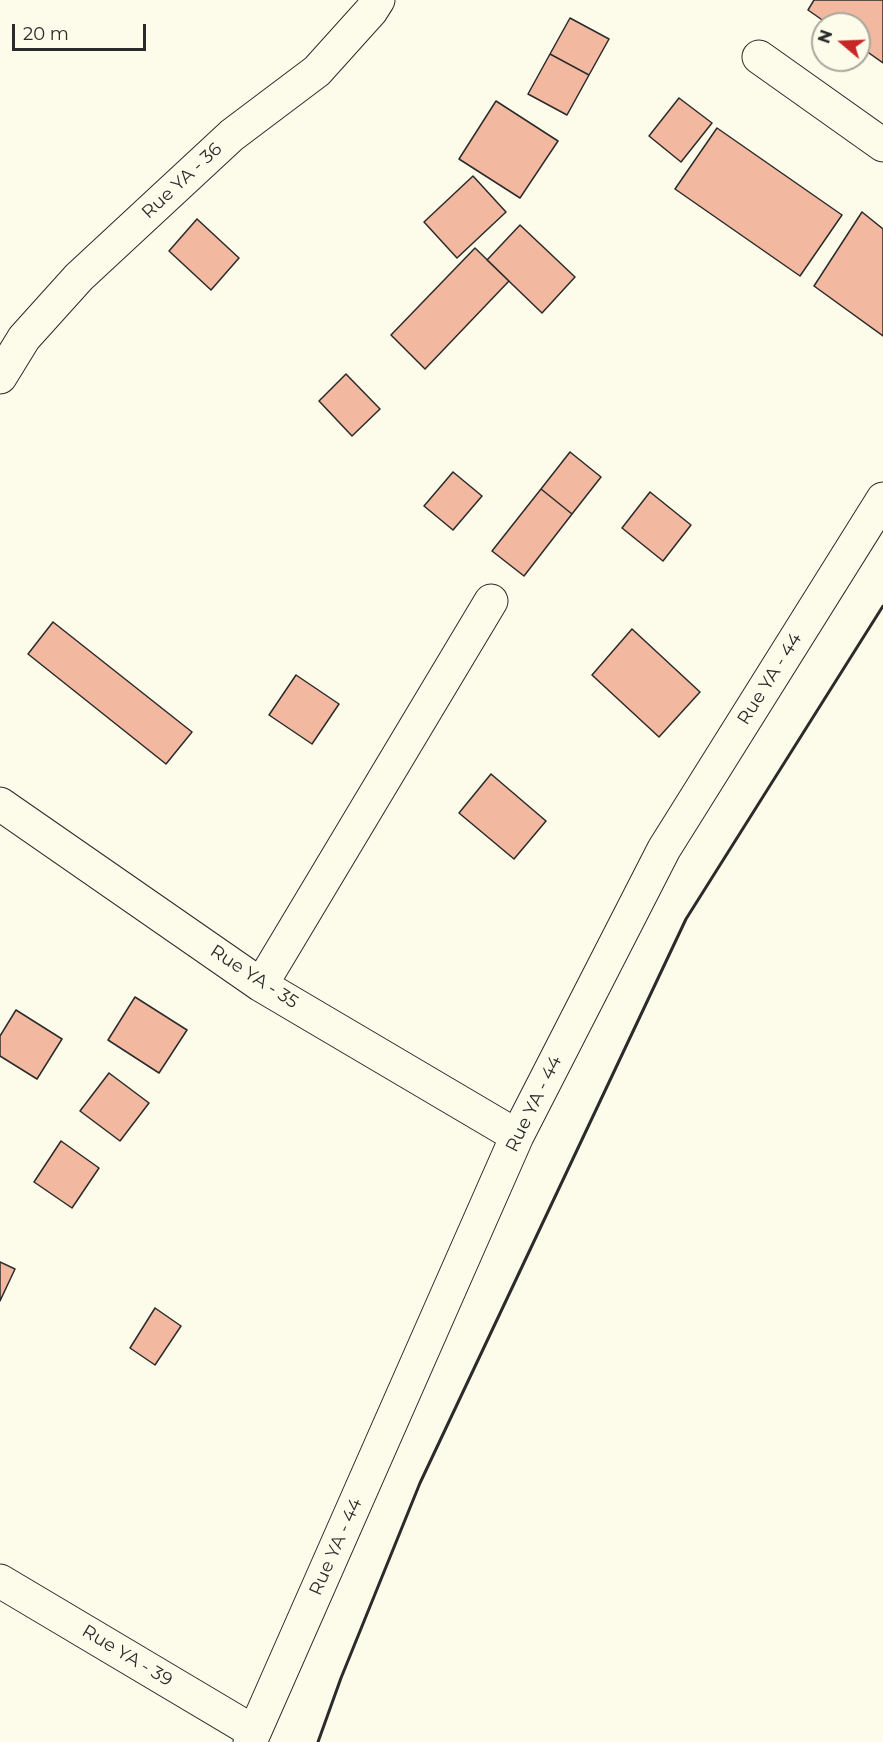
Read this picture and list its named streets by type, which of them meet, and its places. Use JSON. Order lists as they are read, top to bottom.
{
  "streets": {
    "street": [
      "Rue YA - 36",
      "Rue YA - 44",
      "Rue YA - 35",
      "Rue YA - 39"
    ]
  },
  "crossings": [
    ["Rue YA - 44", "Rue YA - 35"],
    ["Rue YA - 44", "Rue YA - 39"]
  ],
  "scale_bar": "20 m",
  "north": "left"
}
